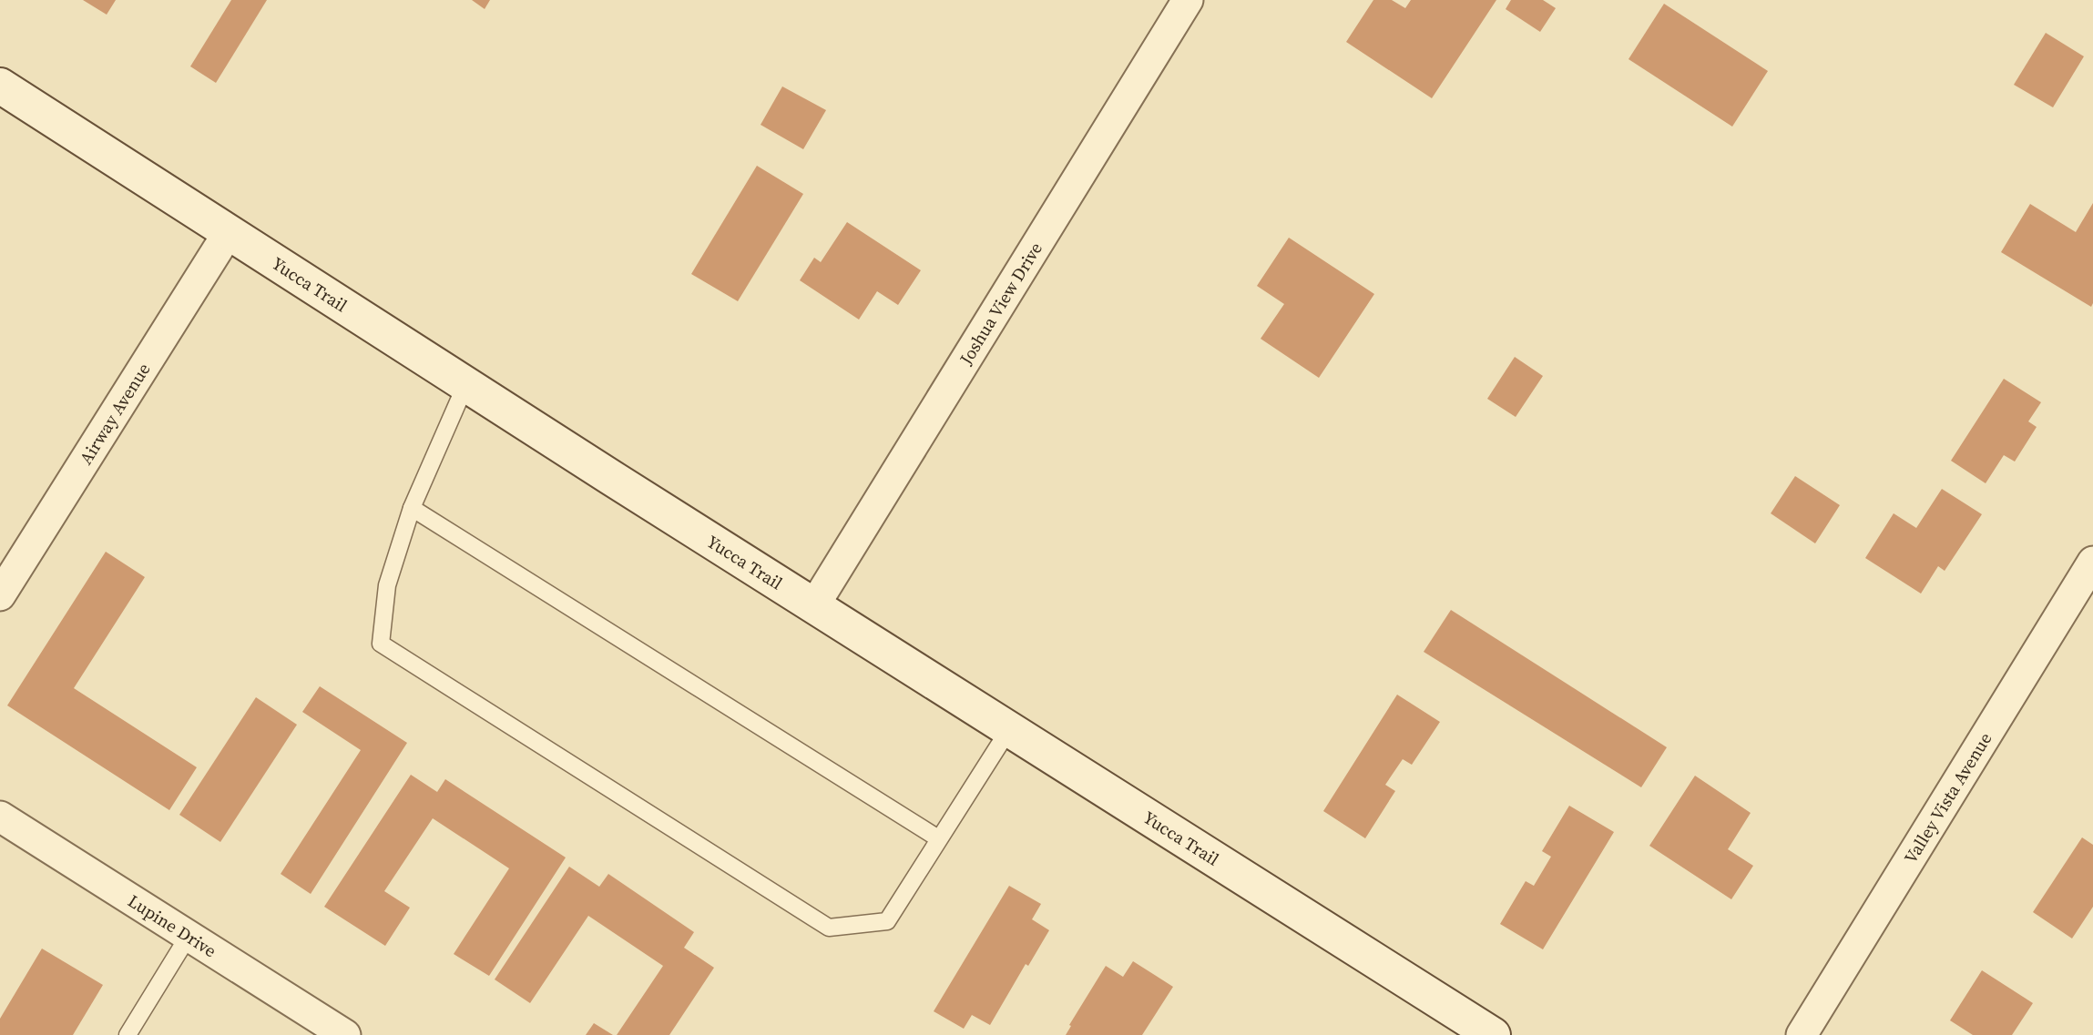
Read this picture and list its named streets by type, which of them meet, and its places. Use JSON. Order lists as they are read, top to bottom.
{
  "streets": {
    "main road": ["Yucca Trail"],
    "street": [
      "Joshua View Drive",
      "Airway Avenue",
      "Valley Vista Avenue",
      "Lupine Drive"
    ]
  },
  "crossings": [
    ["Yucca Trail", "Joshua View Drive"],
    ["Yucca Trail", "Airway Avenue"]
  ]
}
